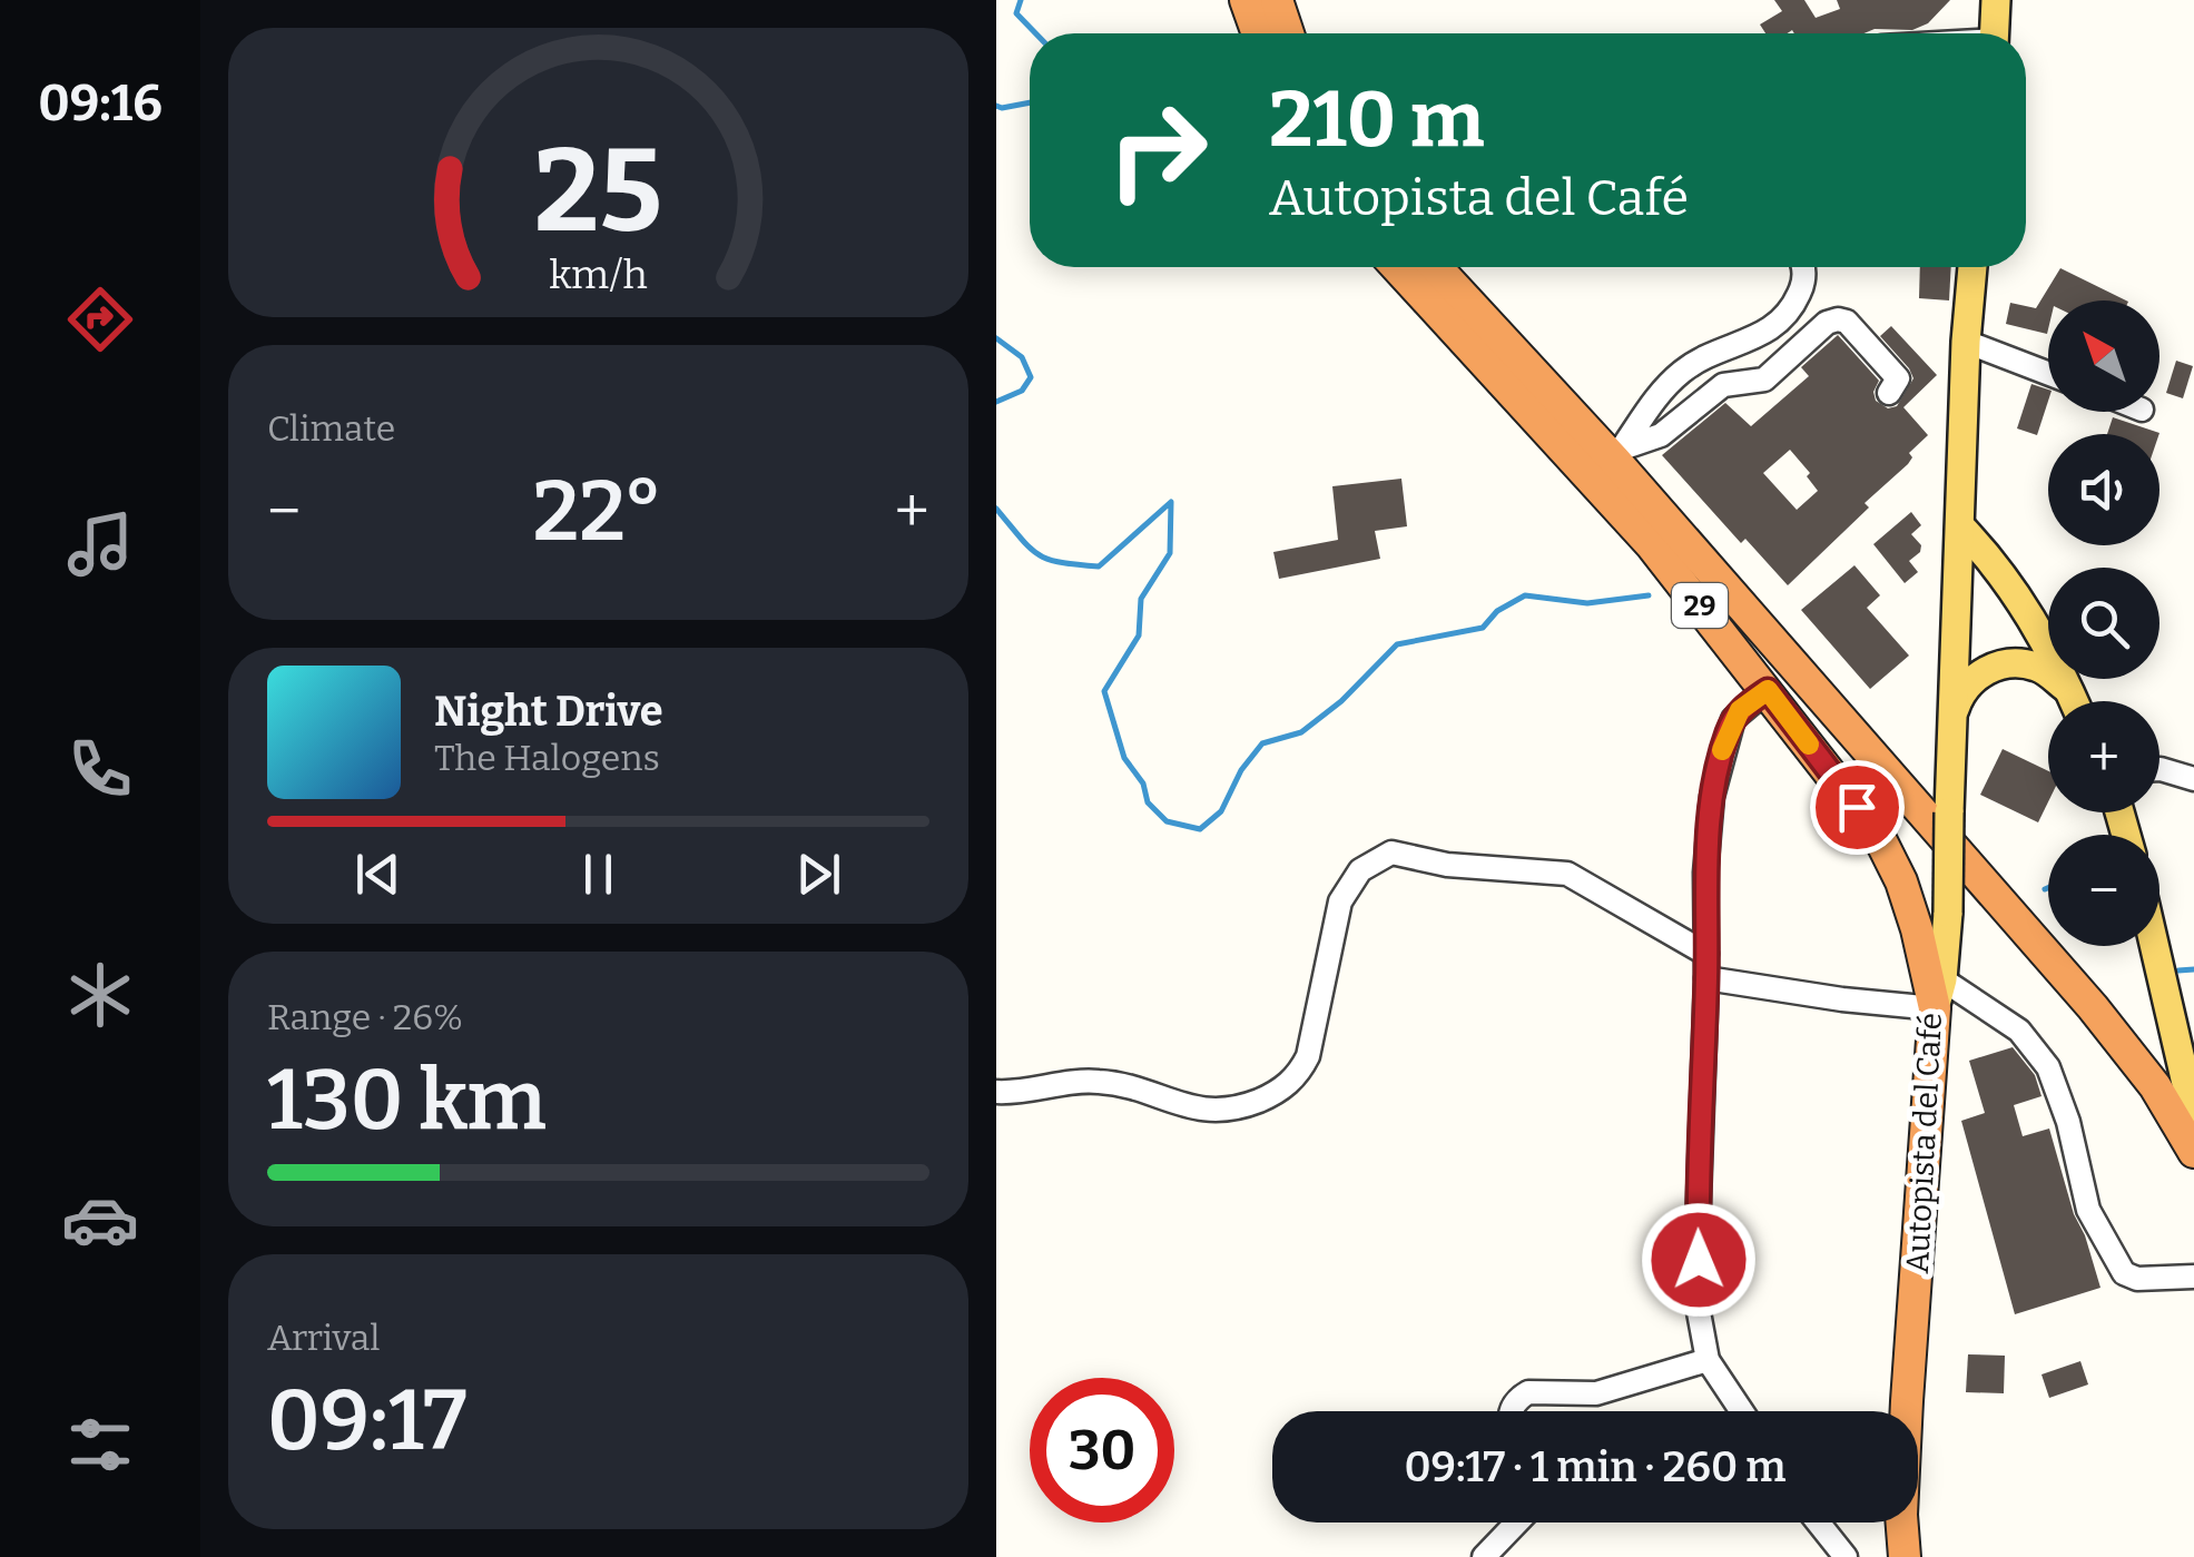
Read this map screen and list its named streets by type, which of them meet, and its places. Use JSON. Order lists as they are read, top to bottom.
{
  "streets": {
    "highway": ["29", "Autopista del Café"]
  },
  "north": "top left",
  "page": {
    "tabs": "09:16",
    "turn": ["210 m", "Autopista del Café"],
    "map_buttons": ["+", "−"],
    "tile": [
      "Climate",
      ["Range · 26%", "130 km"],
      ["Arrival", "09:17"]
    ],
    "heat": ["−", "22°", "+"],
    "song": ["Night Drive", "The Halogens"],
    "limit": "30",
    "trip": "09:17 · 1 min · 260 m",
    "gauge": ["25", "km/h"]
  }
}
